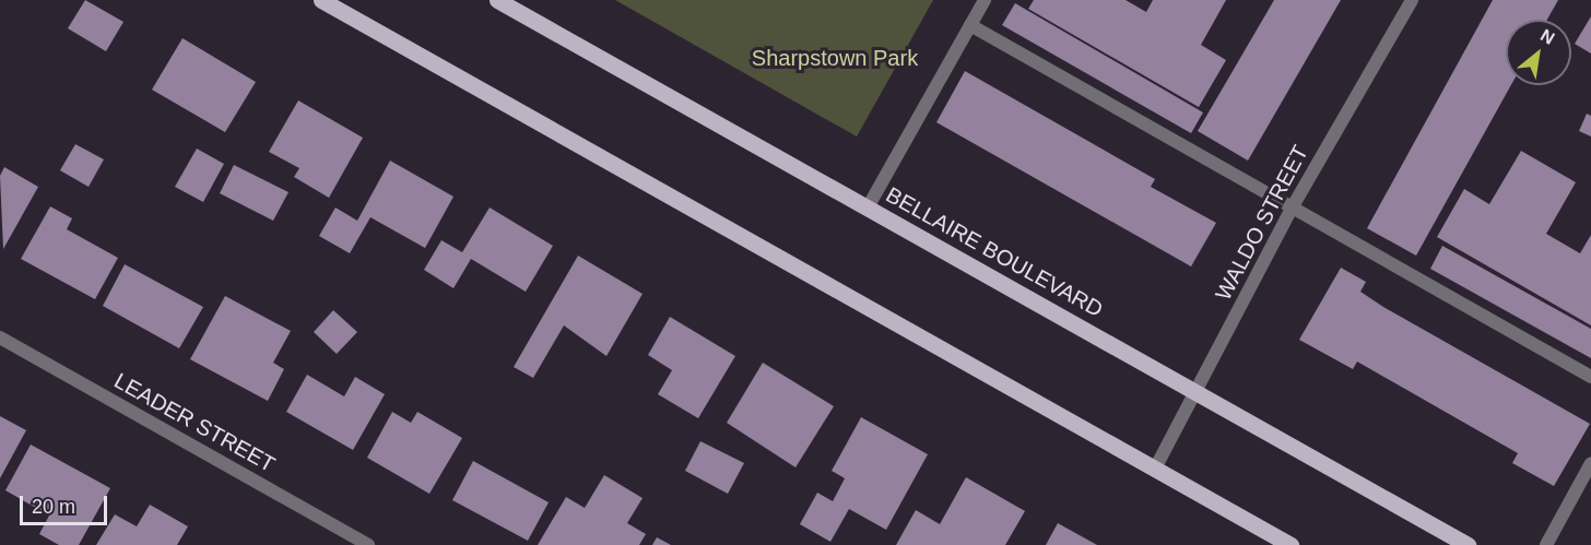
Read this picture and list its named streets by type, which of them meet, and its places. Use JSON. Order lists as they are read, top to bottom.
{
  "streets": {
    "main road": ["BELLAIRE BOULEVARD"],
    "street": ["WALDO STREET", "LEADER STREET"]
  },
  "crossings": [
    ["WALDO STREET", "BELLAIRE BOULEVARD"]
  ],
  "parks": ["Sharpstown Park"],
  "scale_bar": "20 m",
  "north": "top right"
}
